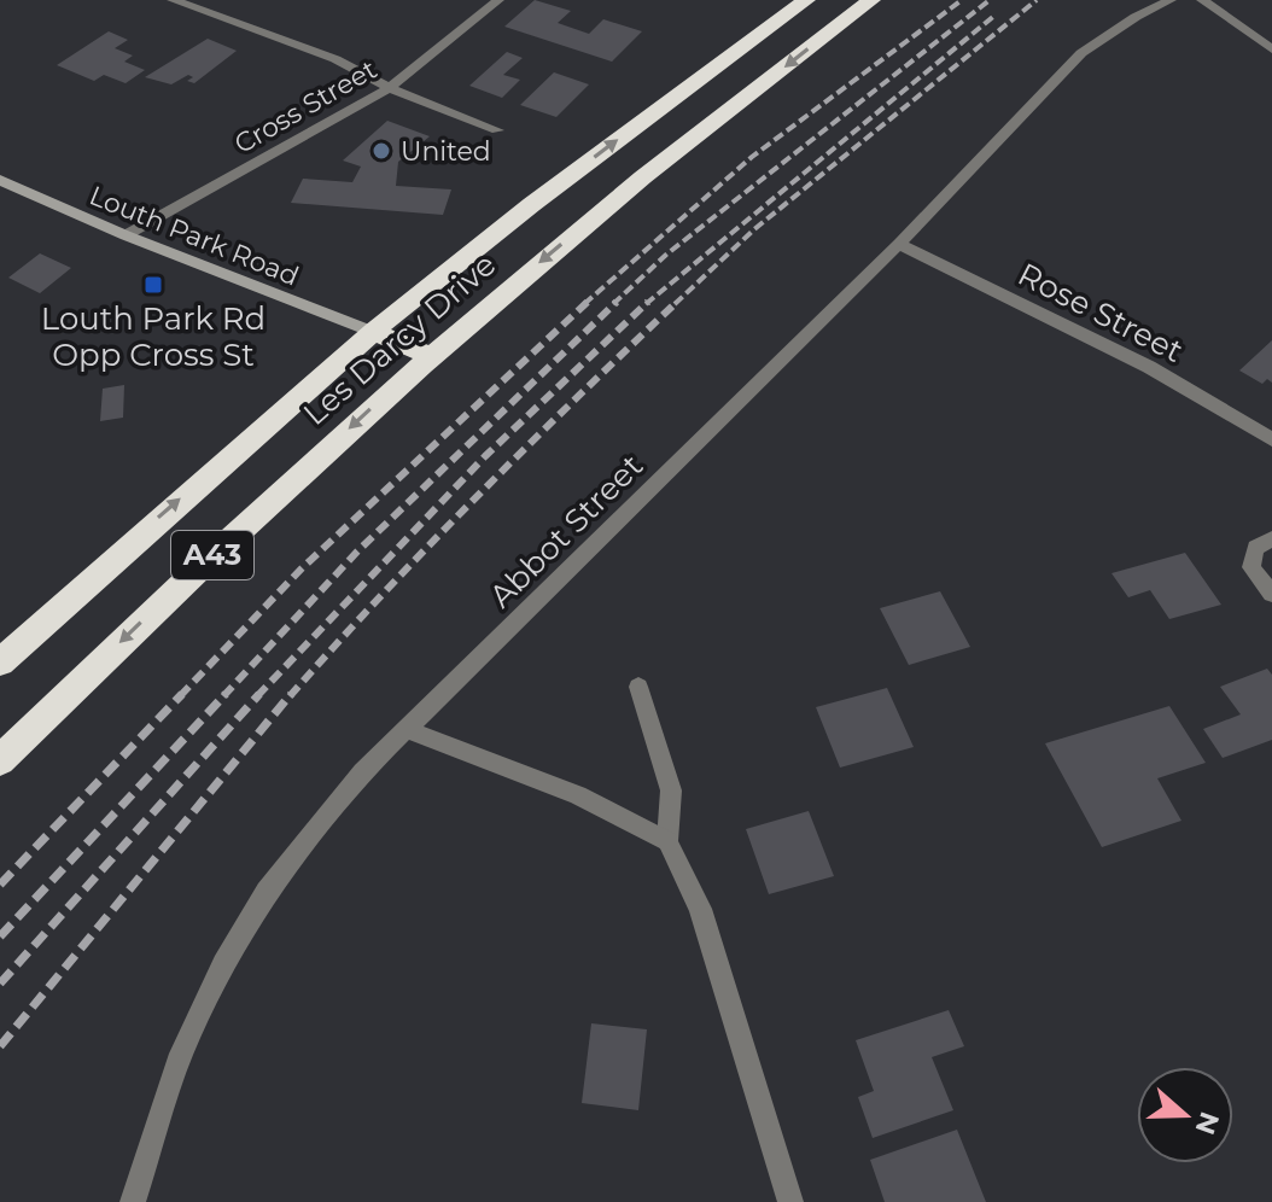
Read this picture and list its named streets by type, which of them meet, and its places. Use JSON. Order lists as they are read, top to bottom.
{
  "streets": {
    "highway": ["Les Darcy Drive", "A43"],
    "street": [
      "Cross Street",
      "Louth Park Road",
      "Rose Street",
      "Abbot Street"
    ]
  },
  "crossings": [
    ["Cross Street", "Louth Park Road"],
    ["Louth Park Road", "Les Darcy Drive"],
    ["Rose Street", "Abbot Street"]
  ],
  "places": {
    "other": ["United"],
    "transit": ["Louth Park Rd Opp Cross St"]
  },
  "north": "right"
}
